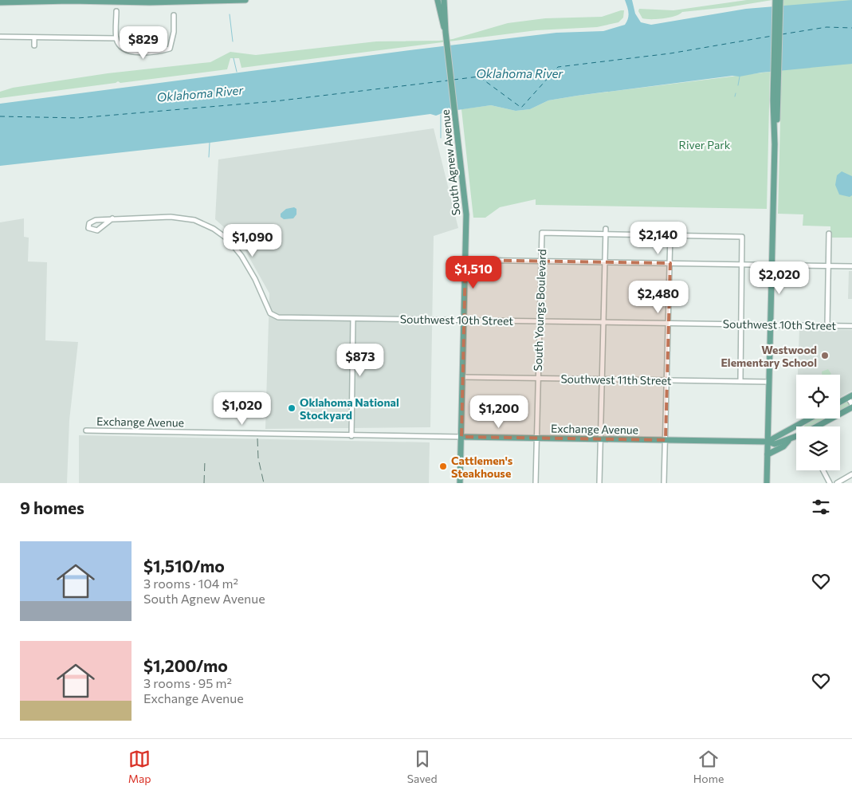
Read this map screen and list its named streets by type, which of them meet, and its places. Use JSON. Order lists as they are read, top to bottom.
{
  "streets": {
    "main road": ["South Agnew Avenue", "Exchange Avenue"],
    "street": ["South Youngs Boulevard", "Southwest 10th Street", "Southwest 11th Street"]
  },
  "crossings": [
    ["South Agnew Avenue", "Southwest 10th Street"],
    ["South Agnew Avenue", "Southwest 11th Street"],
    ["South Agnew Avenue", "Exchange Avenue"],
    ["South Youngs Boulevard", "Southwest 10th Street"],
    ["South Youngs Boulevard", "Southwest 11th Street"],
    ["South Youngs Boulevard", "Exchange Avenue"]
  ],
  "water": ["Oklahoma River"],
  "parks": ["River Park"],
  "places": ["Westwood Elementary School", "Oklahoma National Stockyard", "Cattlemen's Steakhouse"],
  "page": {
    "price": [
      "$829",
      "$2,140",
      "$1,090",
      "$1,510",
      "$2,020",
      "$2,480",
      "$873",
      "$1,020",
      "$1,200"
    ],
    "heading": "9 homes",
    "list": [
      {
        "name": "$1,510/mo",
        "note": "3 rooms · 104 m² · South Agnew Avenue"
      },
      {
        "name": "$1,200/mo",
        "note": "3 rooms · 95 m² · Exchange Avenue"
      }
    ],
    "tabs": ["Map", "Saved", "Home"]
  }
}
